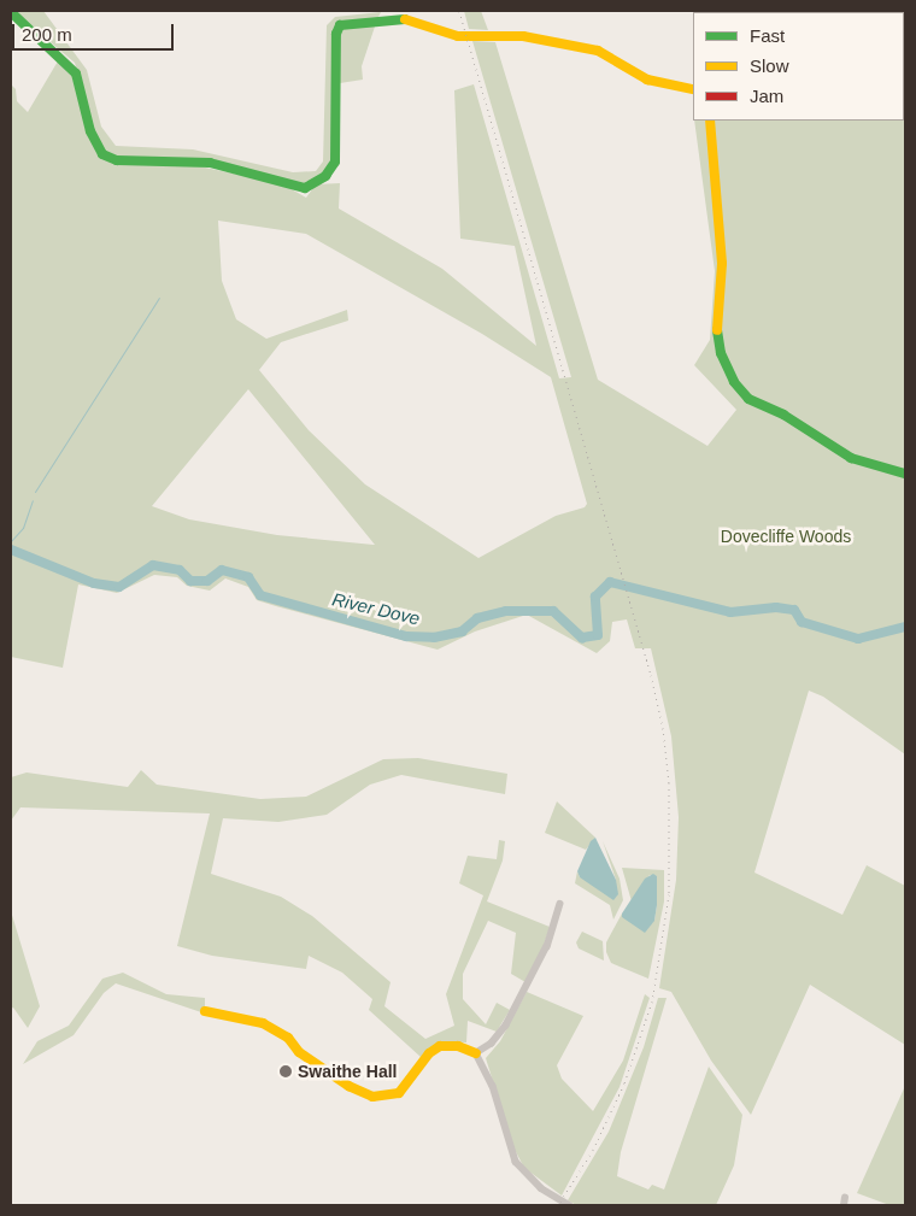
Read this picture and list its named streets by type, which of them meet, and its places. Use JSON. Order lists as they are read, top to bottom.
{
  "water": ["River Dove"],
  "parks": ["Dovecliffe Woods"],
  "places": ["Swaithe Hall"],
  "legend": ["Fast", "Slow", "Jam"],
  "scale_bar": "200 m"
}
